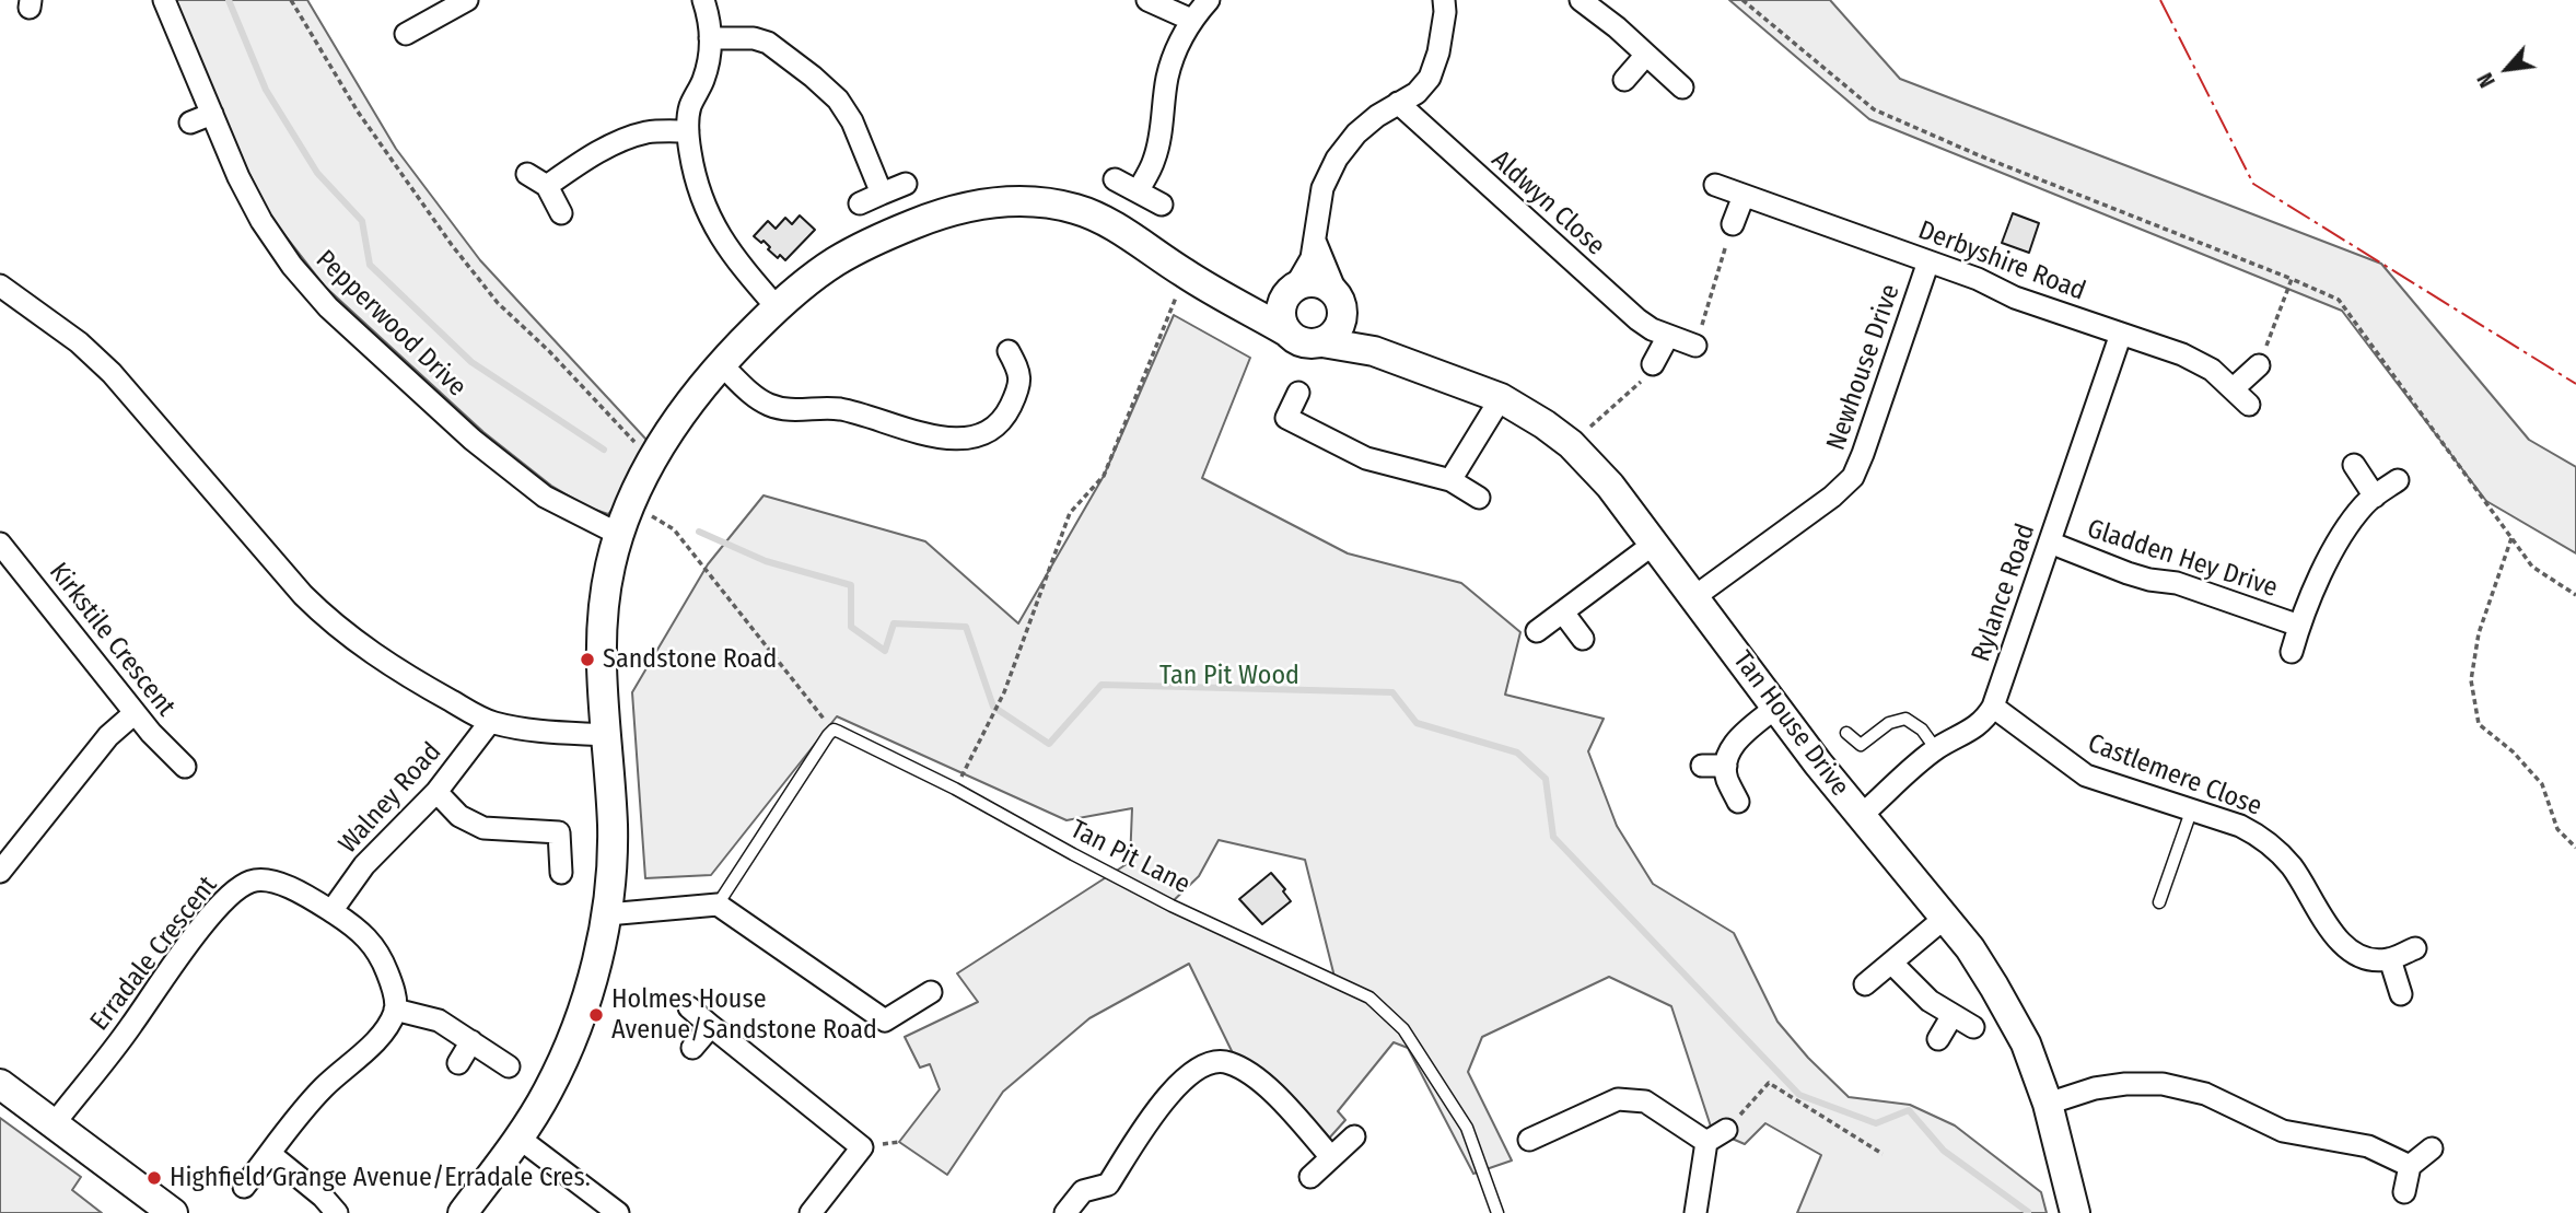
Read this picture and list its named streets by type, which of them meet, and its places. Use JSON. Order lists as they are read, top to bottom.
{
  "streets": {
    "street": [
      "Aldwyn Close",
      "Derbyshire Road",
      "Pepperwood Drive",
      "Newhouse Drive",
      "Gladden Hey Drive",
      "Rylance Road",
      "Kirkstile Crescent",
      "Tan House Drive",
      "Castlemere Close",
      "Walney Road",
      "Erradale Crescent"
    ],
    "lane": ["Tan Pit Lane"]
  },
  "crossings": [
    ["Derbyshire Road", "Newhouse Drive"],
    ["Derbyshire Road", "Rylance Road"],
    ["Newhouse Drive", "Tan House Drive"],
    ["Gladden Hey Drive", "Rylance Road"],
    ["Rylance Road", "Tan House Drive"],
    ["Rylance Road", "Castlemere Close"],
    ["Walney Road", "Erradale Crescent"]
  ],
  "parks": ["Tan Pit Wood"],
  "places": ["Sandstone Road", "Holmes House Avenue/Sandstone Road", "Highfield Grange Avenue/Erradale Cres."],
  "north": "bottom left"
}
